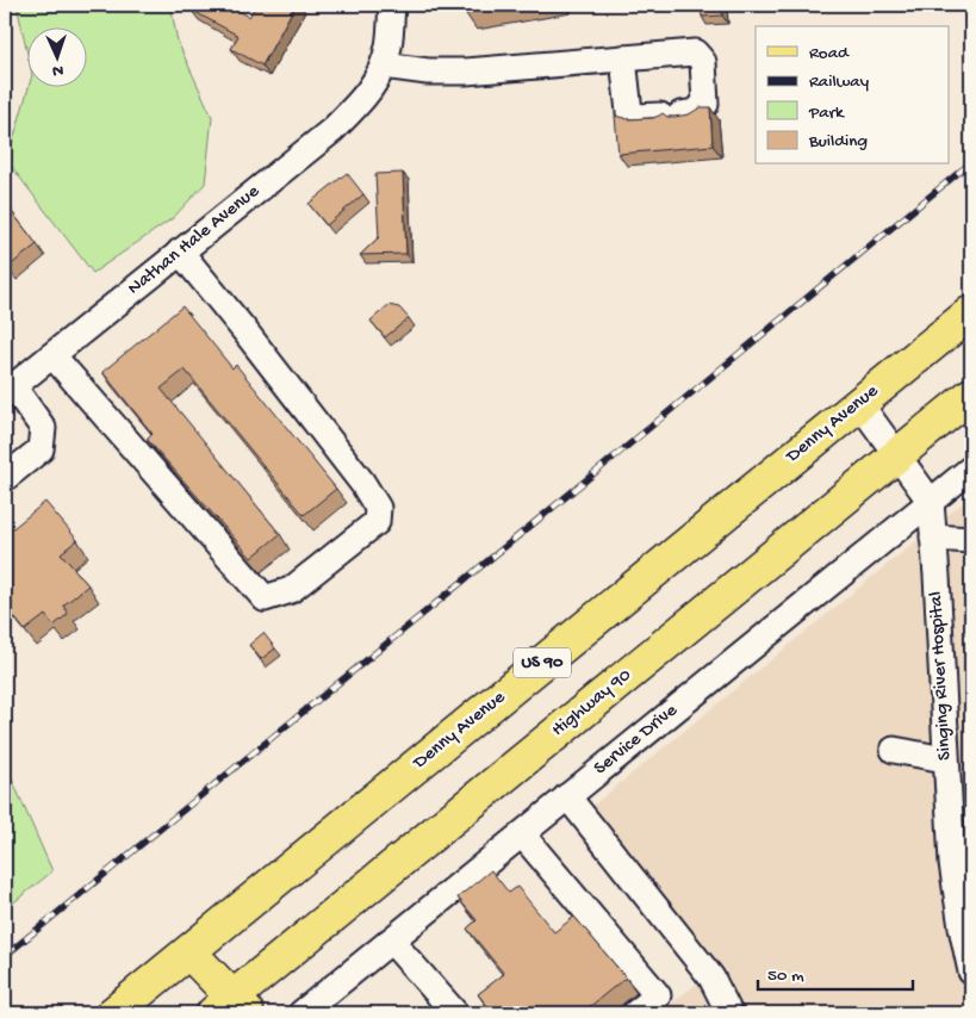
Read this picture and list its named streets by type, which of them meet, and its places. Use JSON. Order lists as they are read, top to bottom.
{
  "streets": {
    "main road": ["Denny Avenue", "US 90", "Highway 90"],
    "street": ["Nathan Hale Avenue", "Singing River Hospital", "Service Drive"]
  },
  "crossings": [
    ["Denny Avenue", "Singing River Hospital"],
    ["Singing River Hospital", "Highway 90"],
    ["Singing River Hospital", "Service Drive"]
  ],
  "legend": [
    "Road",
    "Railway",
    "Park",
    "Building"
  ],
  "scale_bar": "50 m",
  "north": "bottom"
}
